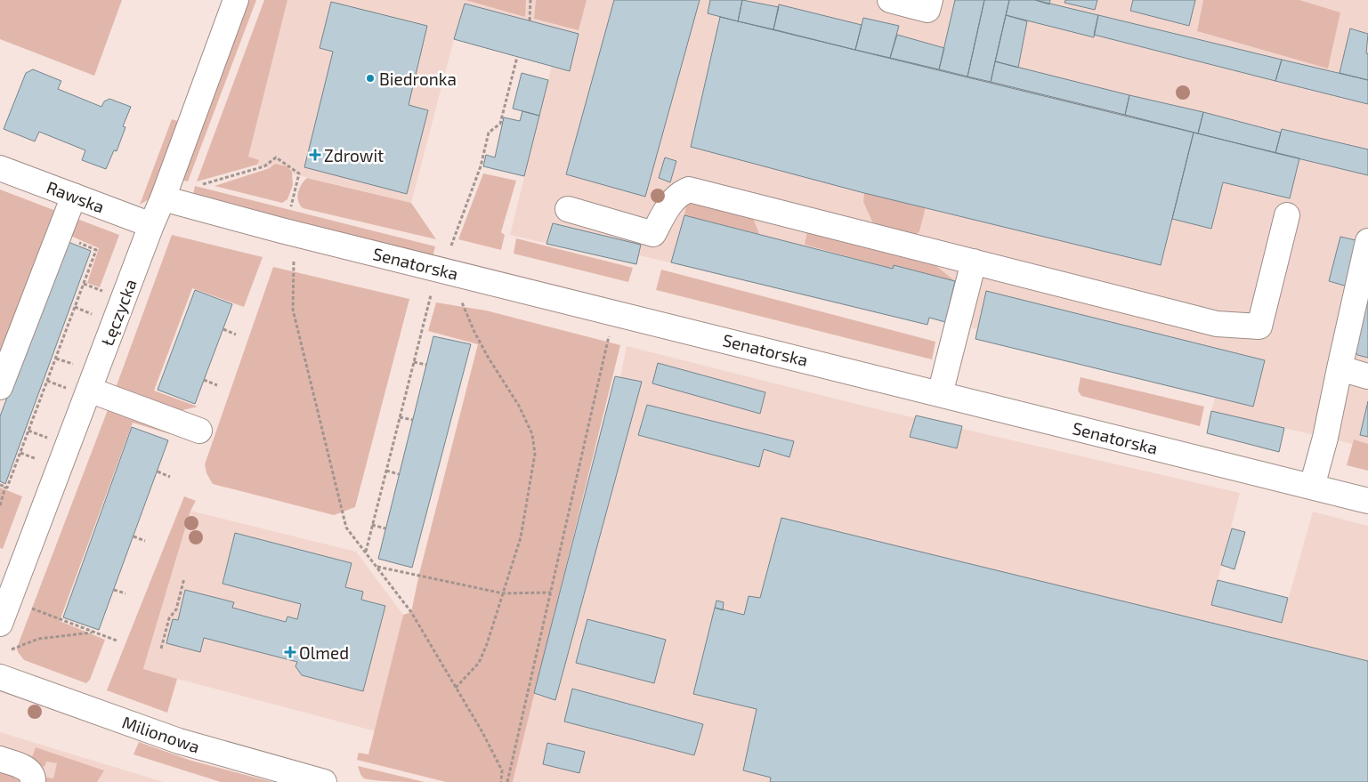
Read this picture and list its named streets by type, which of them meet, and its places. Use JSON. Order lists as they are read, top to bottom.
{
  "streets": {
    "street": [
      "Rawska",
      "Senatorska",
      "Łęczycka",
      "Milionowa"
    ]
  },
  "crossings": [
    ["Rawska", "Łęczycka"],
    ["Senatorska", "Łęczycka"]
  ],
  "places": {
    "other": ["Biedronka"],
    "health": ["Zdrowit", "Olmed"]
  }
}
